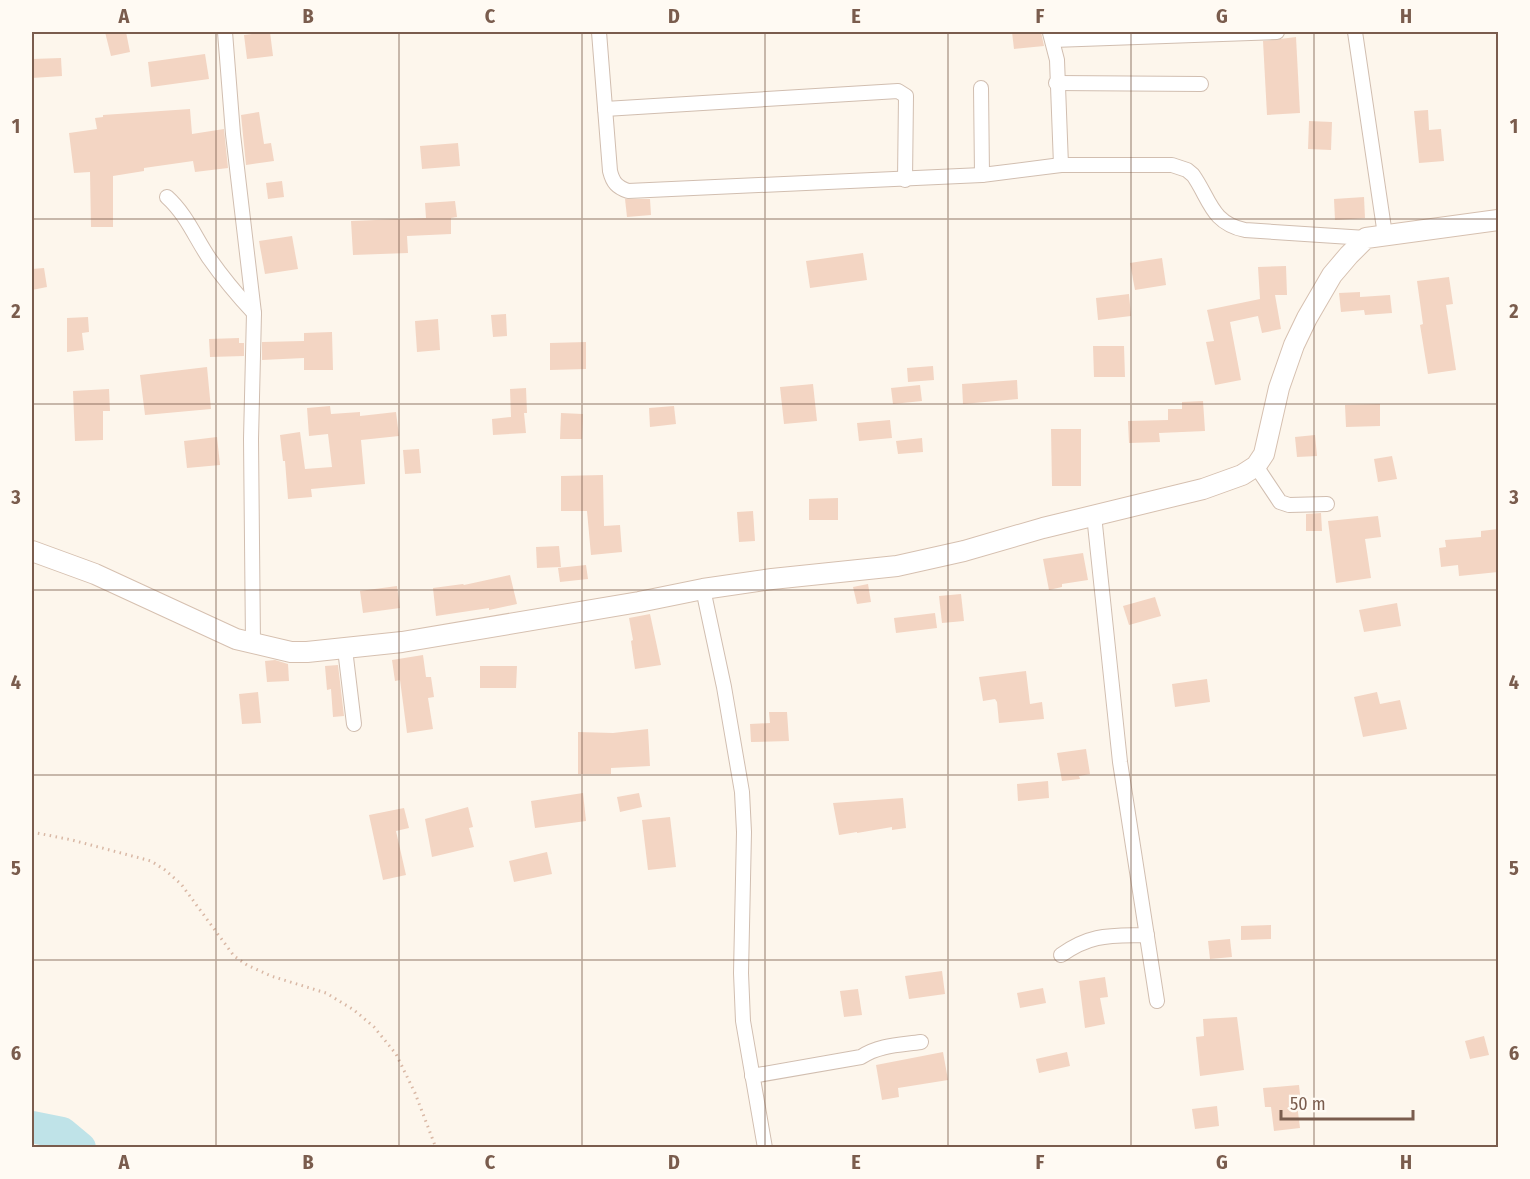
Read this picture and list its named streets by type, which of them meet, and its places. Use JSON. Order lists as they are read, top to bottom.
{
  "scale_bar": "50 m",
  "grid": {
    "columns": [
      "A",
      "B",
      "C",
      "D",
      "E",
      "F",
      "G",
      "H"
    ],
    "rows": [
      "1",
      "2",
      "3",
      "4",
      "5",
      "6"
    ]
  }
}
